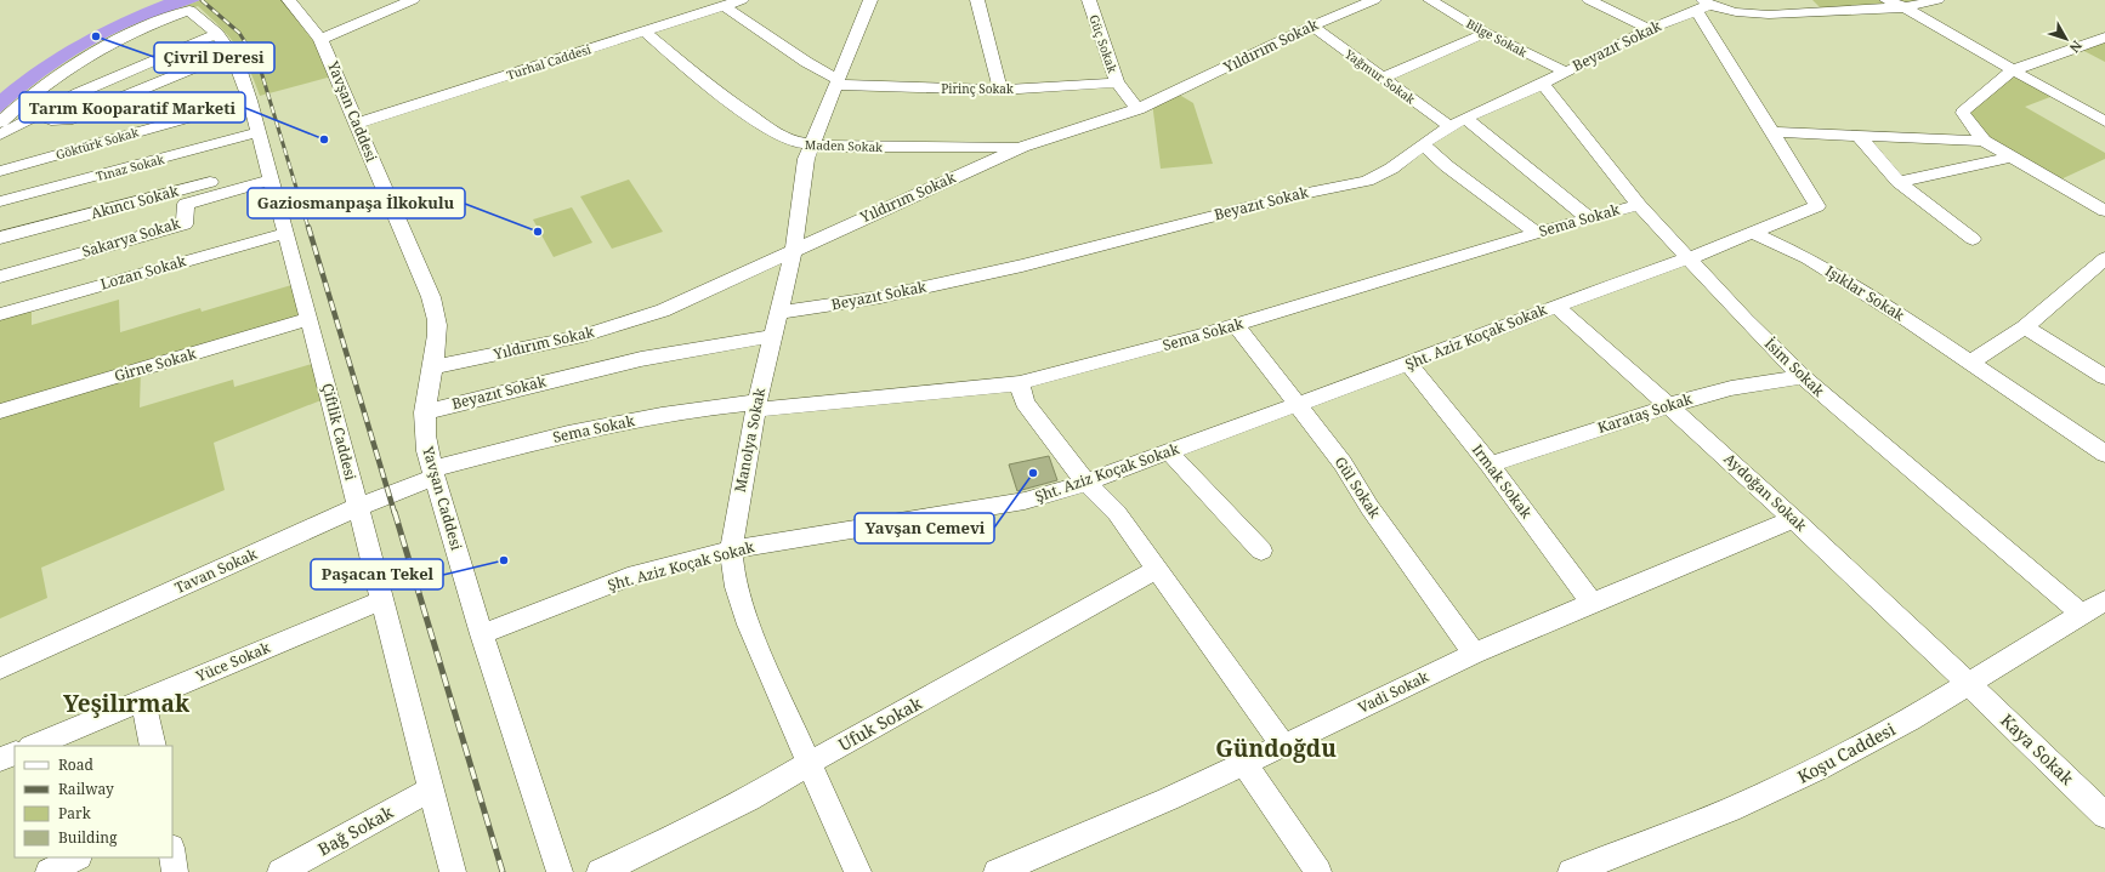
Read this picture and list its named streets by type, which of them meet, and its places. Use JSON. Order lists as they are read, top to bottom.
{
  "streets": {
    "street": [
      "Bilge Sokak",
      "Güç Sokak",
      "Yıldırım Sokak",
      "Beyazıt Sokak",
      "Turhal Caddesi",
      "Yağmur Sokak",
      "Pirinç Sokak",
      "Yavşan Caddesi",
      "Göktürk Sokak",
      "Maden Sokak",
      "Tınaz Sokak",
      "Akıncı Sokak",
      "Sema Sokak",
      "Sakarya Sokak",
      "Lozan Sokak",
      "Işıklar Sokak",
      "Şht. Aziz Koçak Sokak",
      "Girne Sokak",
      "İsim Sokak",
      "Karataş Sokak",
      "Çiftlik Caddesi",
      "Manolya Sokak",
      "Irmak Sokak",
      "Gül Sokak",
      "Aydoğan Sokak",
      "Tavan Sokak",
      "Yüce Sokak",
      "Vadi Sokak",
      "Ufuk Sokak",
      "Kaya Sokak",
      "Koşu Caddesi",
      "Bağ Sokak"
    ]
  },
  "crossings": [
    ["Bilge Sokak", "Beyazıt Sokak"],
    ["Güç Sokak", "Yıldırım Sokak"],
    ["Güç Sokak", "Pirinç Sokak"],
    ["Yıldırım Sokak", "Yağmur Sokak"],
    ["Yıldırım Sokak", "Yavşan Caddesi"],
    ["Yıldırım Sokak", "Maden Sokak"],
    ["Yıldırım Sokak", "Manolya Sokak"],
    ["Beyazıt Sokak", "Yağmur Sokak"],
    ["Beyazıt Sokak", "Yavşan Caddesi"],
    ["Beyazıt Sokak", "İsim Sokak"],
    ["Beyazıt Sokak", "Manolya Sokak"],
    ["Turhal Caddesi", "Pirinç Sokak"],
    ["Turhal Caddesi", "Yavşan Caddesi"],
    ["Turhal Caddesi", "Maden Sokak"],
    ["Pirinç Sokak", "Manolya Sokak"],
    ["Yavşan Caddesi", "Sema Sokak"],
    ["Yavşan Caddesi", "Şht. Aziz Koçak Sokak"],
    ["Yavşan Caddesi", "Tavan Sokak"],
    ["Göktürk Sokak", "Çiftlik Caddesi"],
    ["Maden Sokak", "Manolya Sokak"],
    ["Tınaz Sokak", "Çiftlik Caddesi"],
    ["Akıncı Sokak", "Sakarya Sokak"],
    ["Akıncı Sokak", "Çiftlik Caddesi"],
    ["Sema Sokak", "İsim Sokak"],
    ["Sema Sokak", "Manolya Sokak"],
    ["Sema Sokak", "Gül Sokak"],
    ["Sema Sokak", "Tavan Sokak"],
    ["Sakarya Sokak", "Çiftlik Caddesi"],
    ["Lozan Sokak", "Çiftlik Caddesi"],
    ["Işıklar Sokak", "Şht. Aziz Koçak Sokak"],
    ["Şht. Aziz Koçak Sokak", "İsim Sokak"],
    ["Şht. Aziz Koçak Sokak", "Manolya Sokak"],
    ["Şht. Aziz Koçak Sokak", "Irmak Sokak"],
    ["Şht. Aziz Koçak Sokak", "Gül Sokak"],
    ["Şht. Aziz Koçak Sokak", "Aydoğan Sokak"],
    ["Girne Sokak", "Çiftlik Caddesi"],
    ["İsim Sokak", "Karataş Sokak"],
    ["İsim Sokak", "Koşu Caddesi"],
    ["Karataş Sokak", "Irmak Sokak"],
    ["Karataş Sokak", "Aydoğan Sokak"],
    ["Çiftlik Caddesi", "Tavan Sokak"],
    ["Çiftlik Caddesi", "Yüce Sokak"],
    ["Çiftlik Caddesi", "Bağ Sokak"],
    ["Manolya Sokak", "Ufuk Sokak"],
    ["Irmak Sokak", "Vadi Sokak"],
    ["Gül Sokak", "Vadi Sokak"],
    ["Aydoğan Sokak", "Vadi Sokak"],
    ["Aydoğan Sokak", "Kaya Sokak"],
    ["Aydoğan Sokak", "Koşu Caddesi"],
    ["Kaya Sokak", "Koşu Caddesi"]
  ],
  "districts": ["Yeşilırmak", "Gündoğdu"],
  "places": [
    "Çivril Deresi",
    "Tarım Kooparatif Marketi",
    "Gaziosmanpaşa İlkokulu",
    "Yavşan Cemevi",
    "Paşacan Tekel"
  ],
  "legend": [
    "Road",
    "Railway",
    "Park",
    "Building"
  ],
  "north": "bottom right"
}
